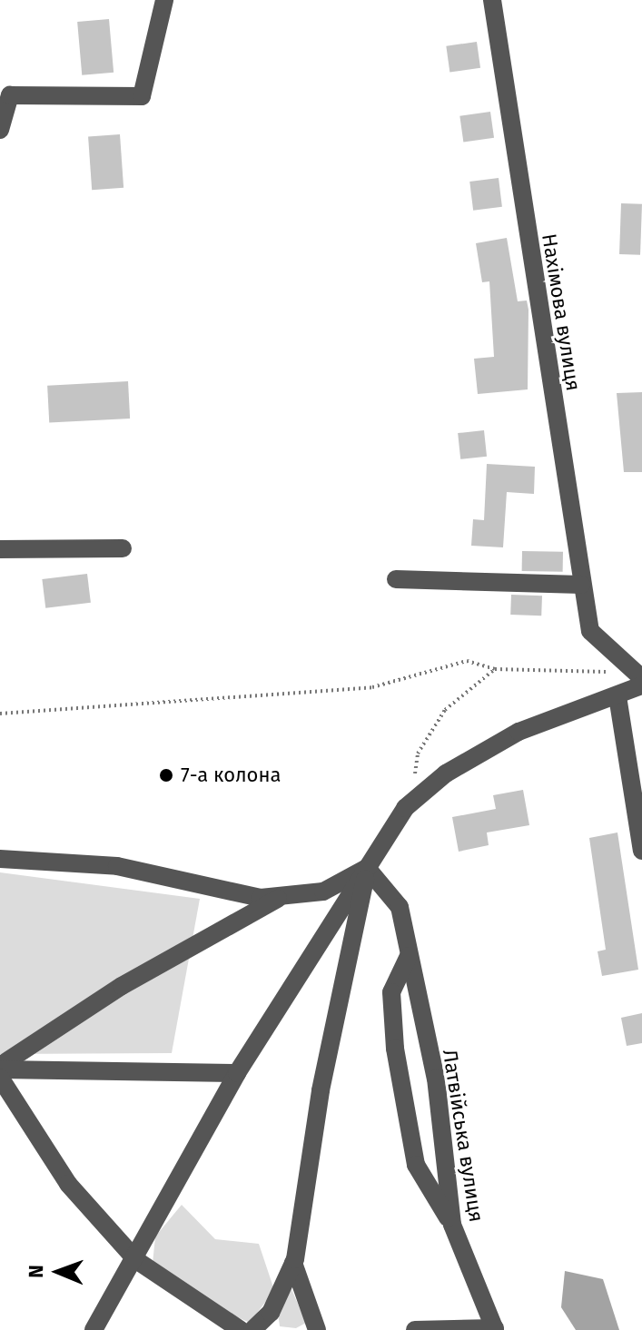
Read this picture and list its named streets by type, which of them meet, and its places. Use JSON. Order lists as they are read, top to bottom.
{
  "streets": {
    "street": ["Нахімова вулиця", "Латвiйська вулиця"]
  },
  "places": ["7-а колона"],
  "north": "left"
}
